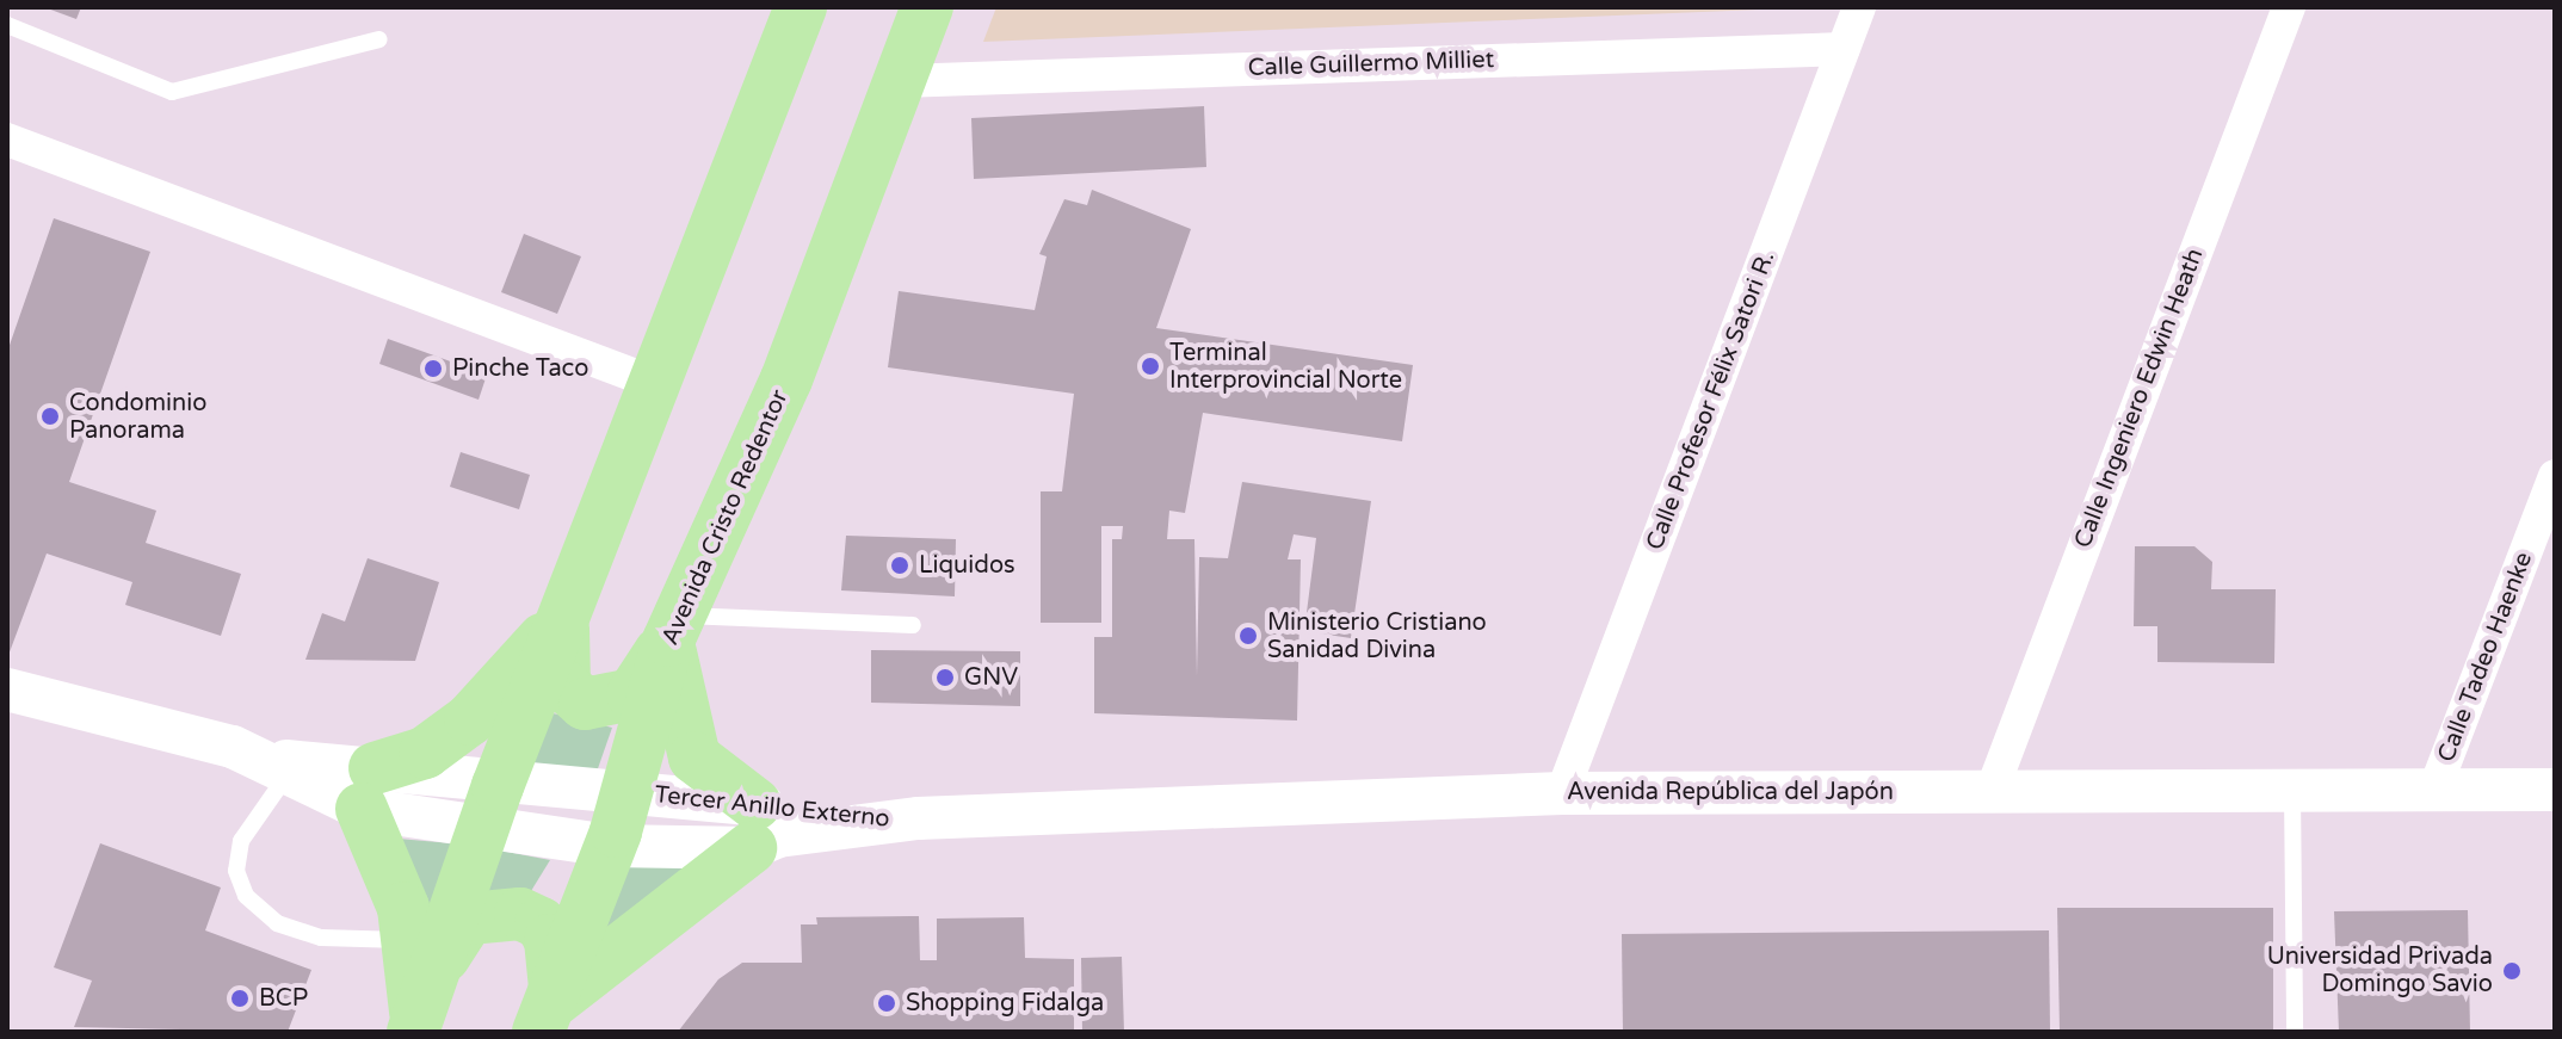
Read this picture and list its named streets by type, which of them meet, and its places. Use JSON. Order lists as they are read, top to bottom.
{
  "streets": {
    "main road": ["Avenida Cristo Redentor"],
    "street": [
      "Calle Guillermo Milliet",
      "Calle Ingeniero Edwin Heath",
      "Calle Profesor Félix Satori R.",
      "Calle Tadeo Haenke",
      "Avenida República del Japón",
      "Tercer Anillo Externo"
    ]
  },
  "crossings": [
    ["Calle Guillermo Milliet", "Calle Profesor Félix Satori R."],
    ["Calle Guillermo Milliet", "Avenida Cristo Redentor"],
    ["Calle Ingeniero Edwin Heath", "Avenida República del Japón"],
    ["Calle Profesor Félix Satori R.", "Avenida República del Japón"],
    ["Avenida Cristo Redentor", "Tercer Anillo Externo"],
    ["Calle Tadeo Haenke", "Avenida República del Japón"],
    ["Avenida República del Japón", "Tercer Anillo Externo"]
  ],
  "places": [
    "Terminal Interprovincial Norte",
    "Pinche Taco",
    "Condominio Panorama",
    "Liquidos",
    "Ministerio Cristiano Sanidad Divina",
    "GNV",
    "Universidad Privada Domingo Savio",
    "BCP",
    "Shopping Fidalga"
  ]
}
